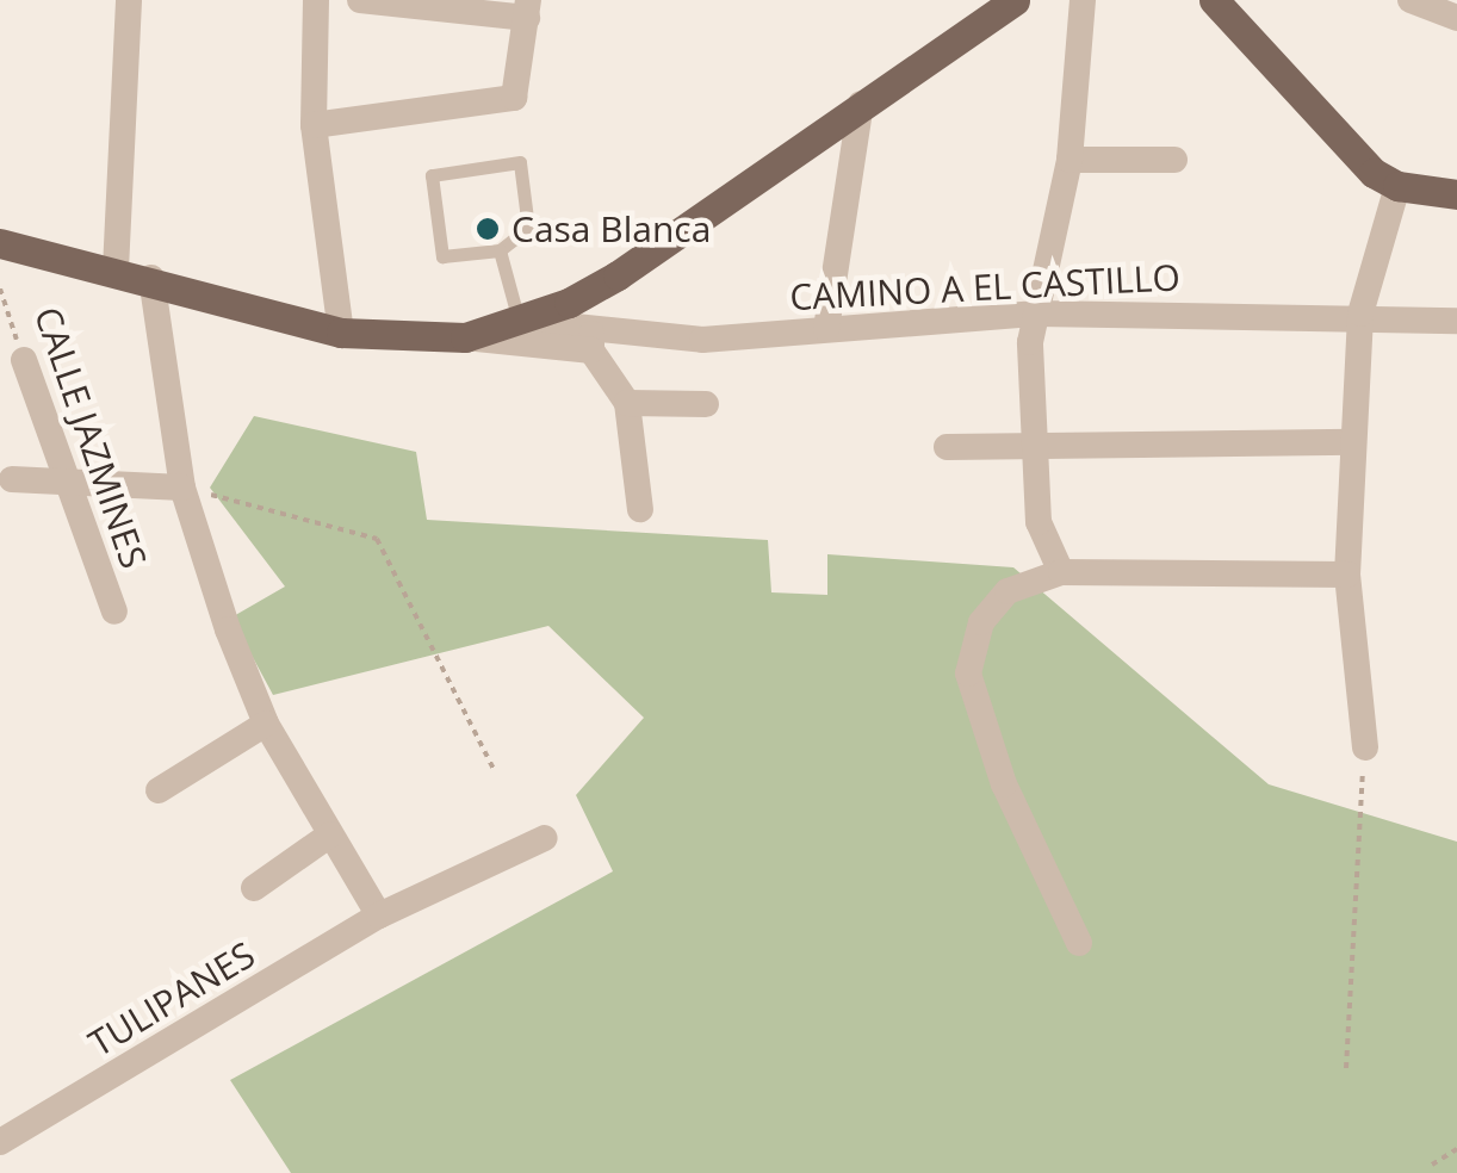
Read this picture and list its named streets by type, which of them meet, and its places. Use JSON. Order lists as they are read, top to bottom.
{
  "streets": {
    "street": ["CAMINO A EL CASTILLO", "CALLE JAZMINES", "TULIPANES"]
  },
  "places": ["Casa Blanca"]
}
